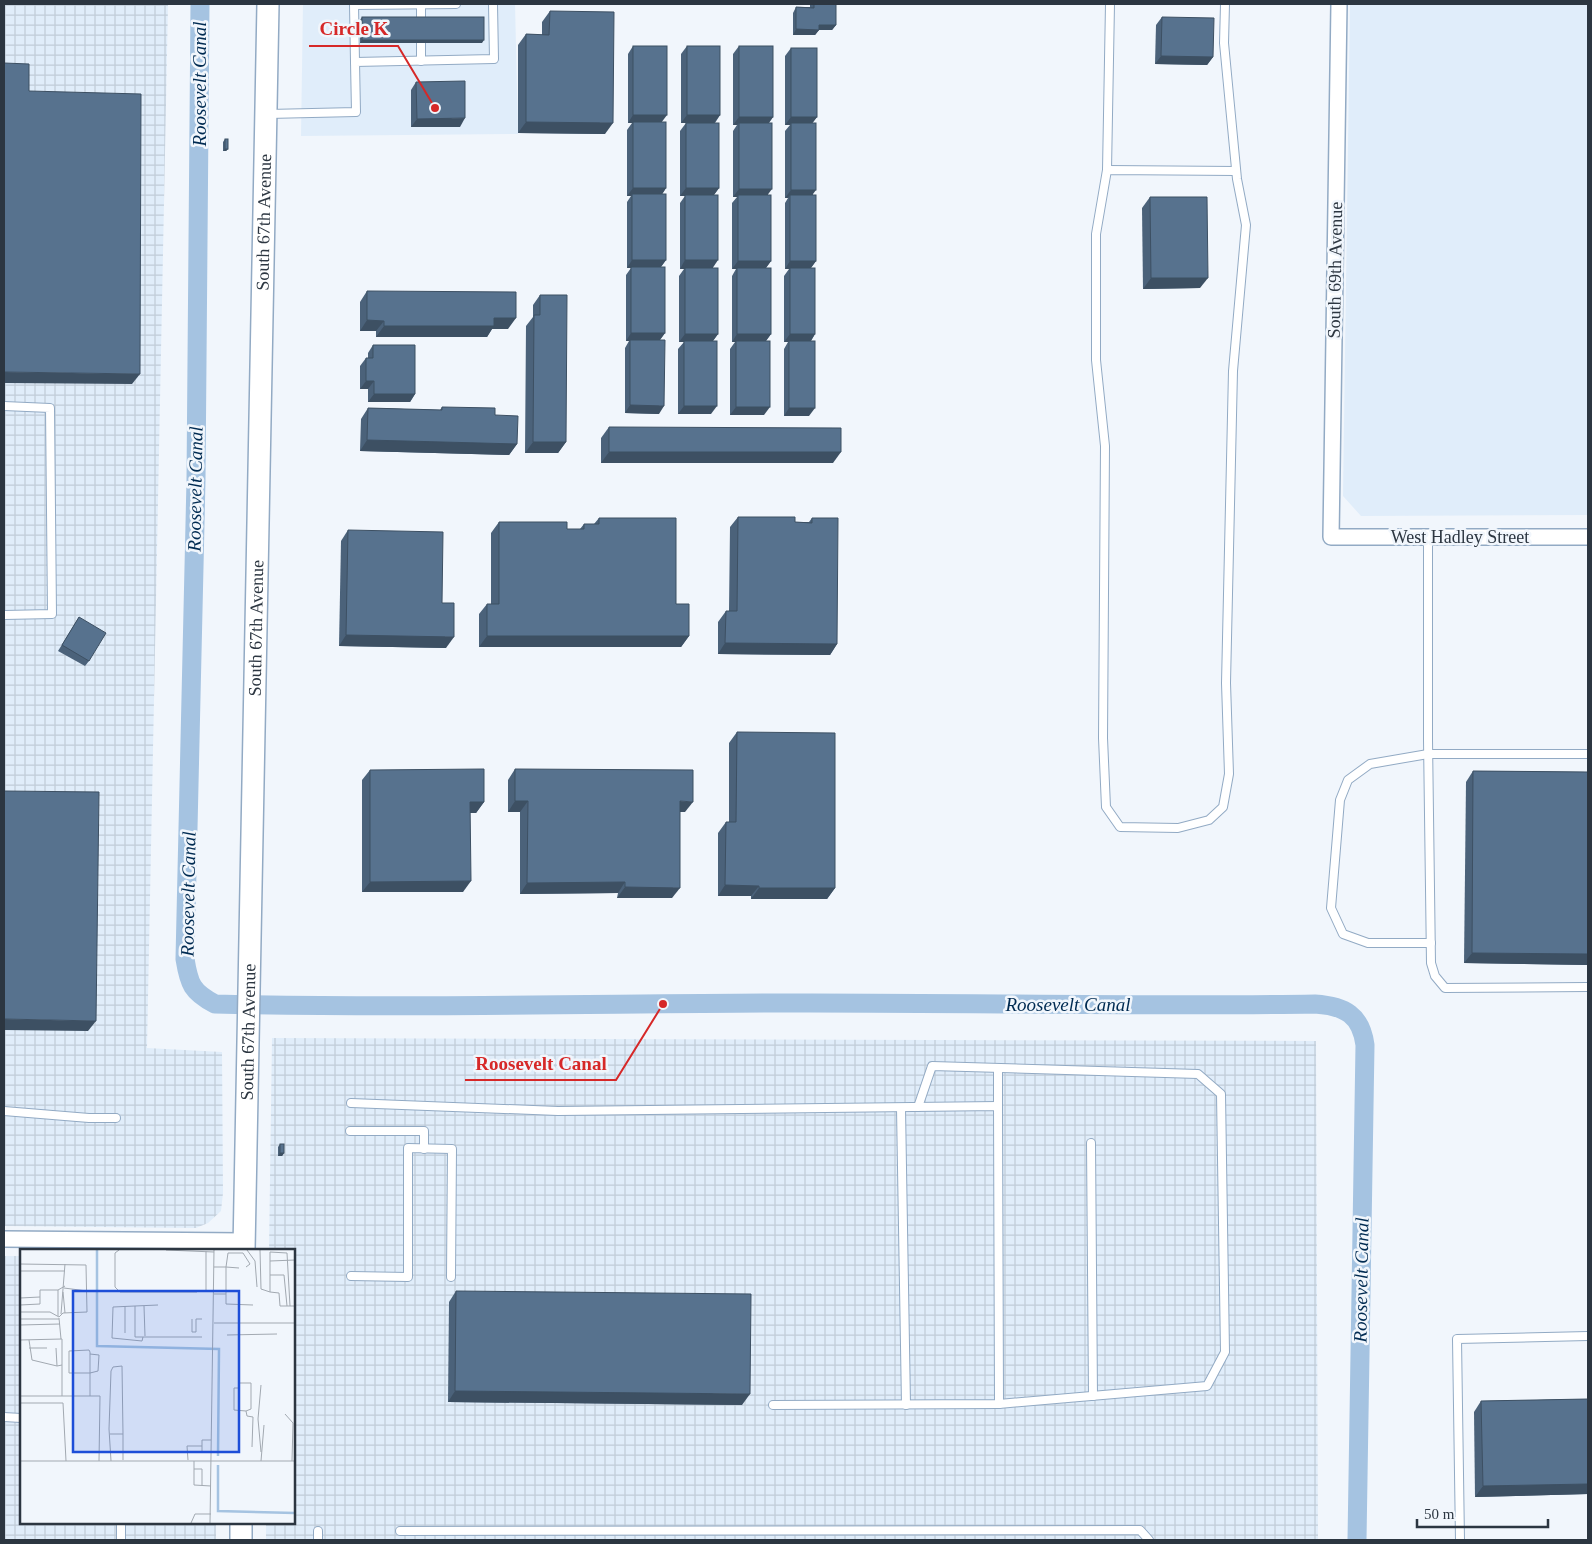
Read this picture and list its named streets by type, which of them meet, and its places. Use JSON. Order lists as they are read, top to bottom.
{
  "streets": {
    "main road": ["South 67th Avenue"],
    "street": ["South 69th Avenue", "West Hadley Street"]
  },
  "crossings": [
    ["South 69th Avenue", "West Hadley Street"]
  ],
  "water": ["Roosevelt Canal"],
  "places": ["Circle K", "Roosevelt Canal"],
  "scale_bar": "50 m"
}
